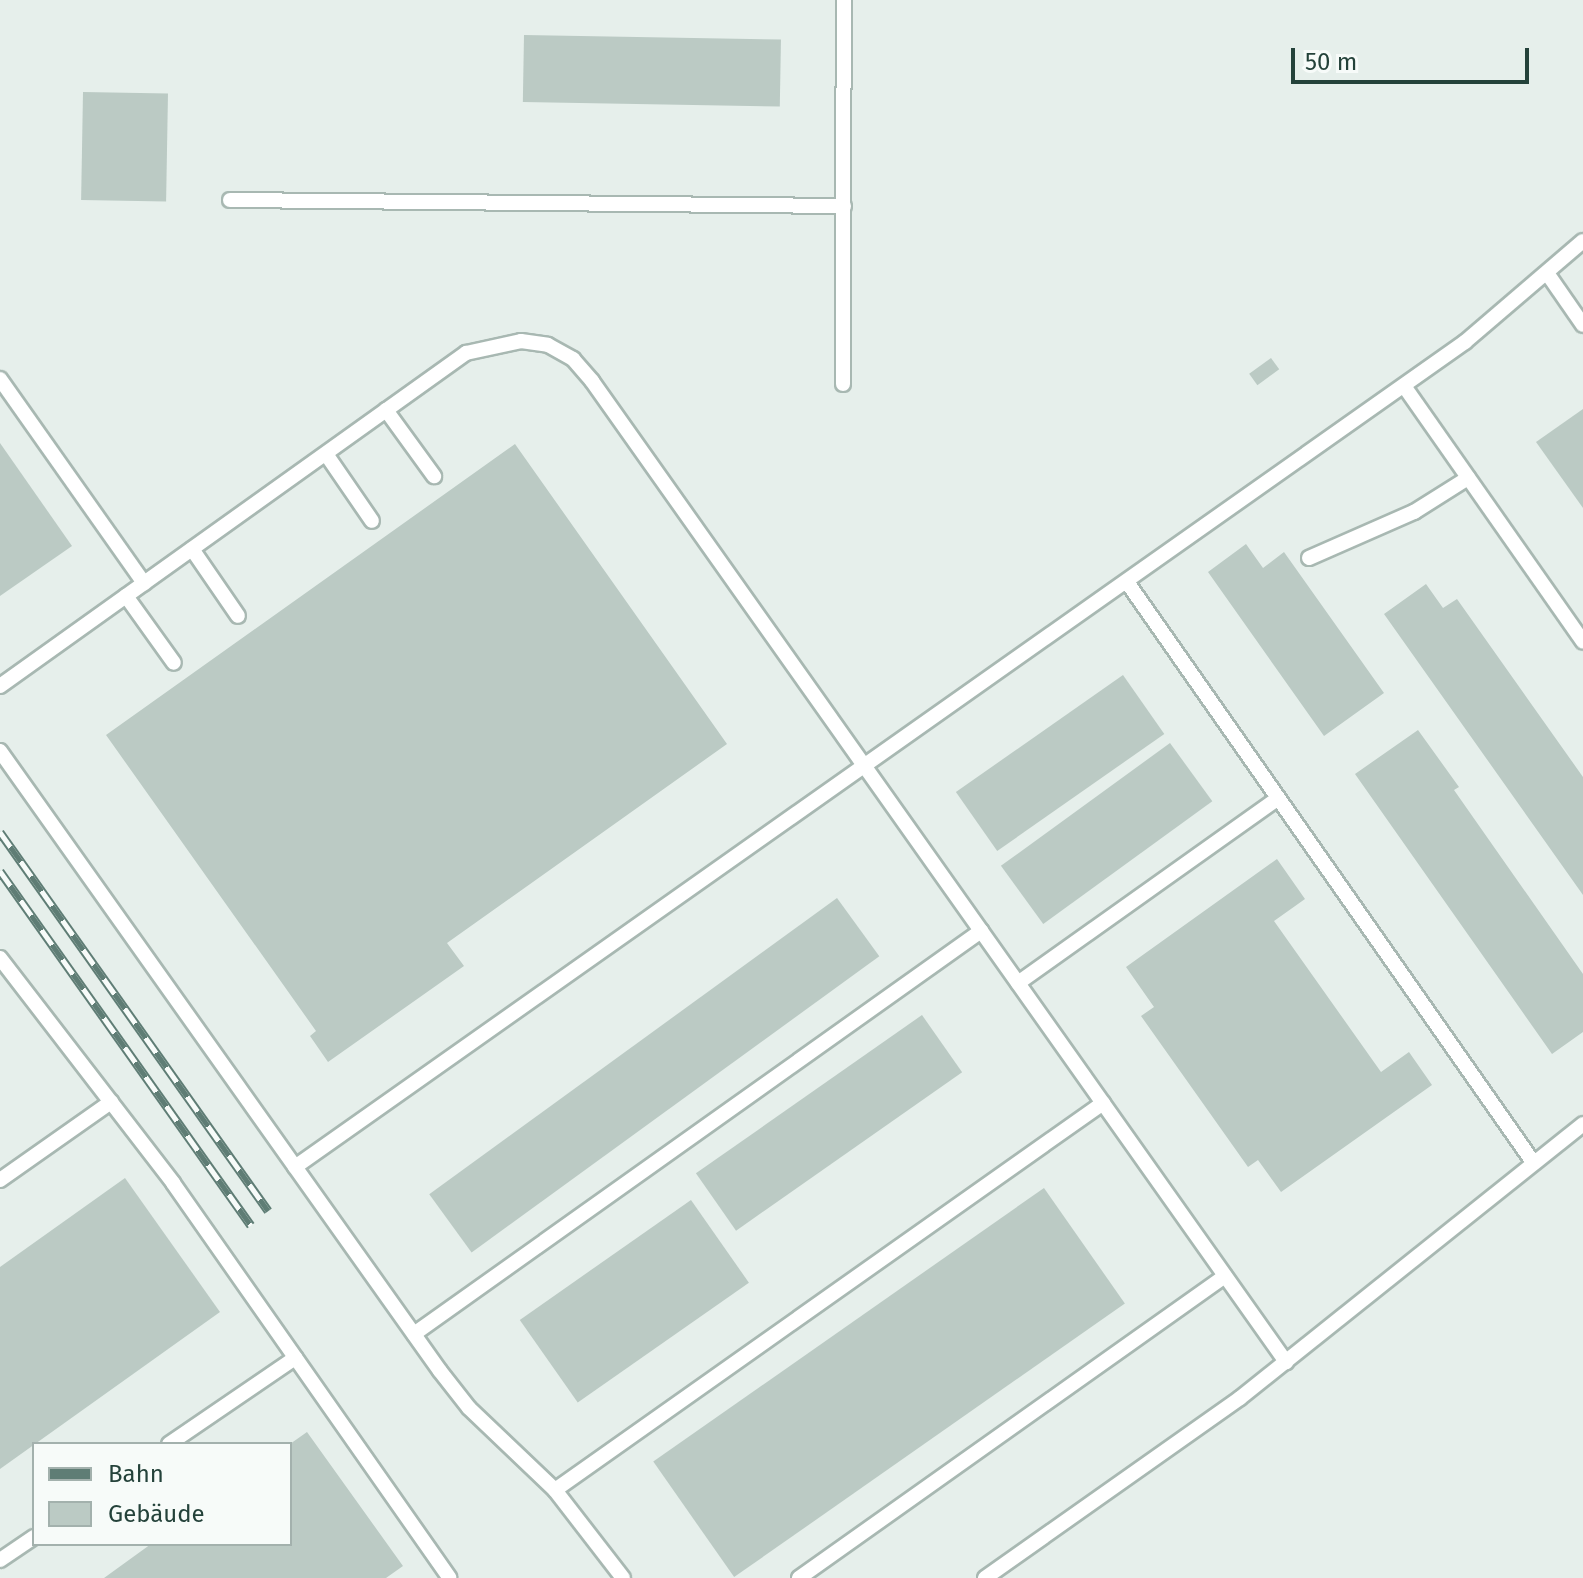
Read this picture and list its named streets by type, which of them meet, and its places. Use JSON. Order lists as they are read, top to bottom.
{
  "legend": ["Bahn", "Gebäude"],
  "scale_bar": "50 m"
}
